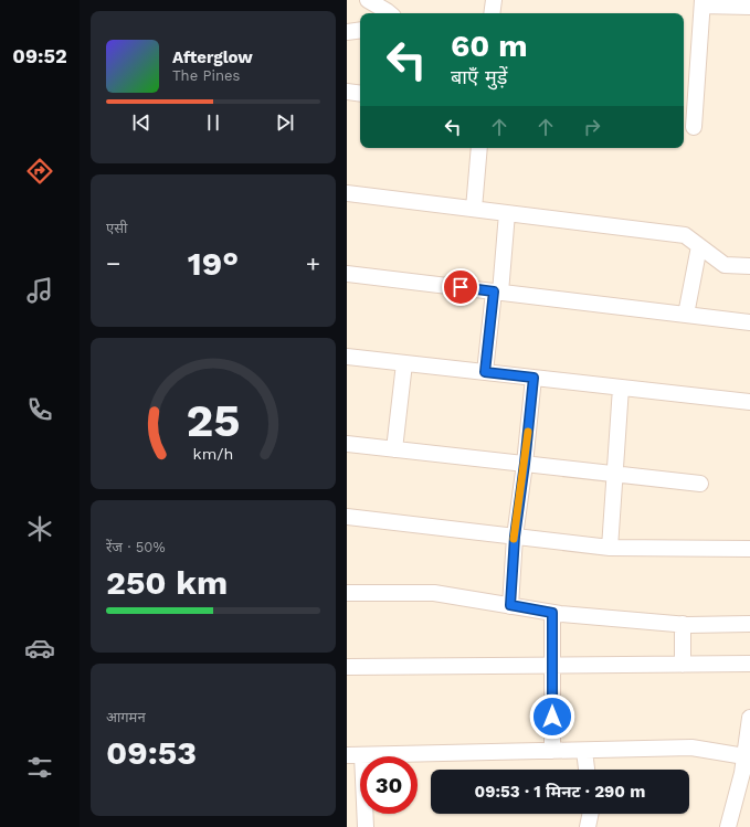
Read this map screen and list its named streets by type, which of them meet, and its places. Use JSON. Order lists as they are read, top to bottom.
{
  "page": {
    "tabs": "09:52",
    "turn": ["60 m", "बाएँ मुड़ें"],
    "song": ["Afterglow", "The Pines"],
    "tile": [
      "एसी",
      ["रेंज · 50%", "250 km"],
      ["आगमन", "09:53"]
    ],
    "heat": ["−", "19°", "+"],
    "limit": "30",
    "trip": "09:53 · 1 मिनट · 290 m",
    "gauge": ["25", "km/h"]
  }
}
